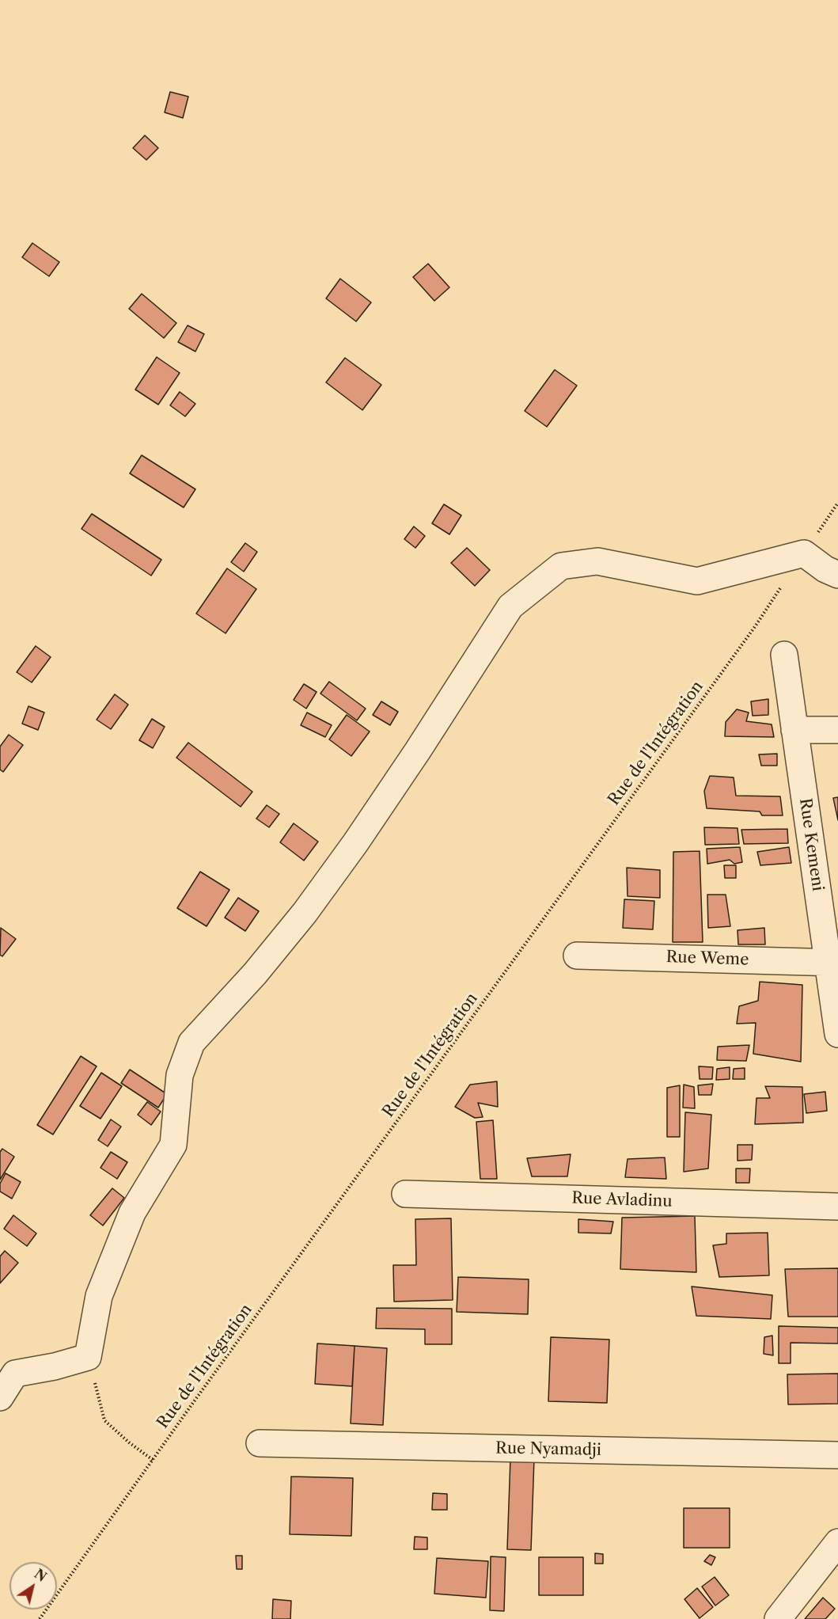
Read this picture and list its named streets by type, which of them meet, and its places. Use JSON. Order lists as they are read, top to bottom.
{
  "streets": {
    "street": [
      "Rue Kemeni",
      "Rue Weme",
      "Rue Avladinu",
      "Rue Nyamadji"
    ],
    "path": ["Rue de l'Intégration"]
  },
  "crossings": [
    ["Rue Kemeni", "Rue Weme"]
  ],
  "north": "top right"
}
